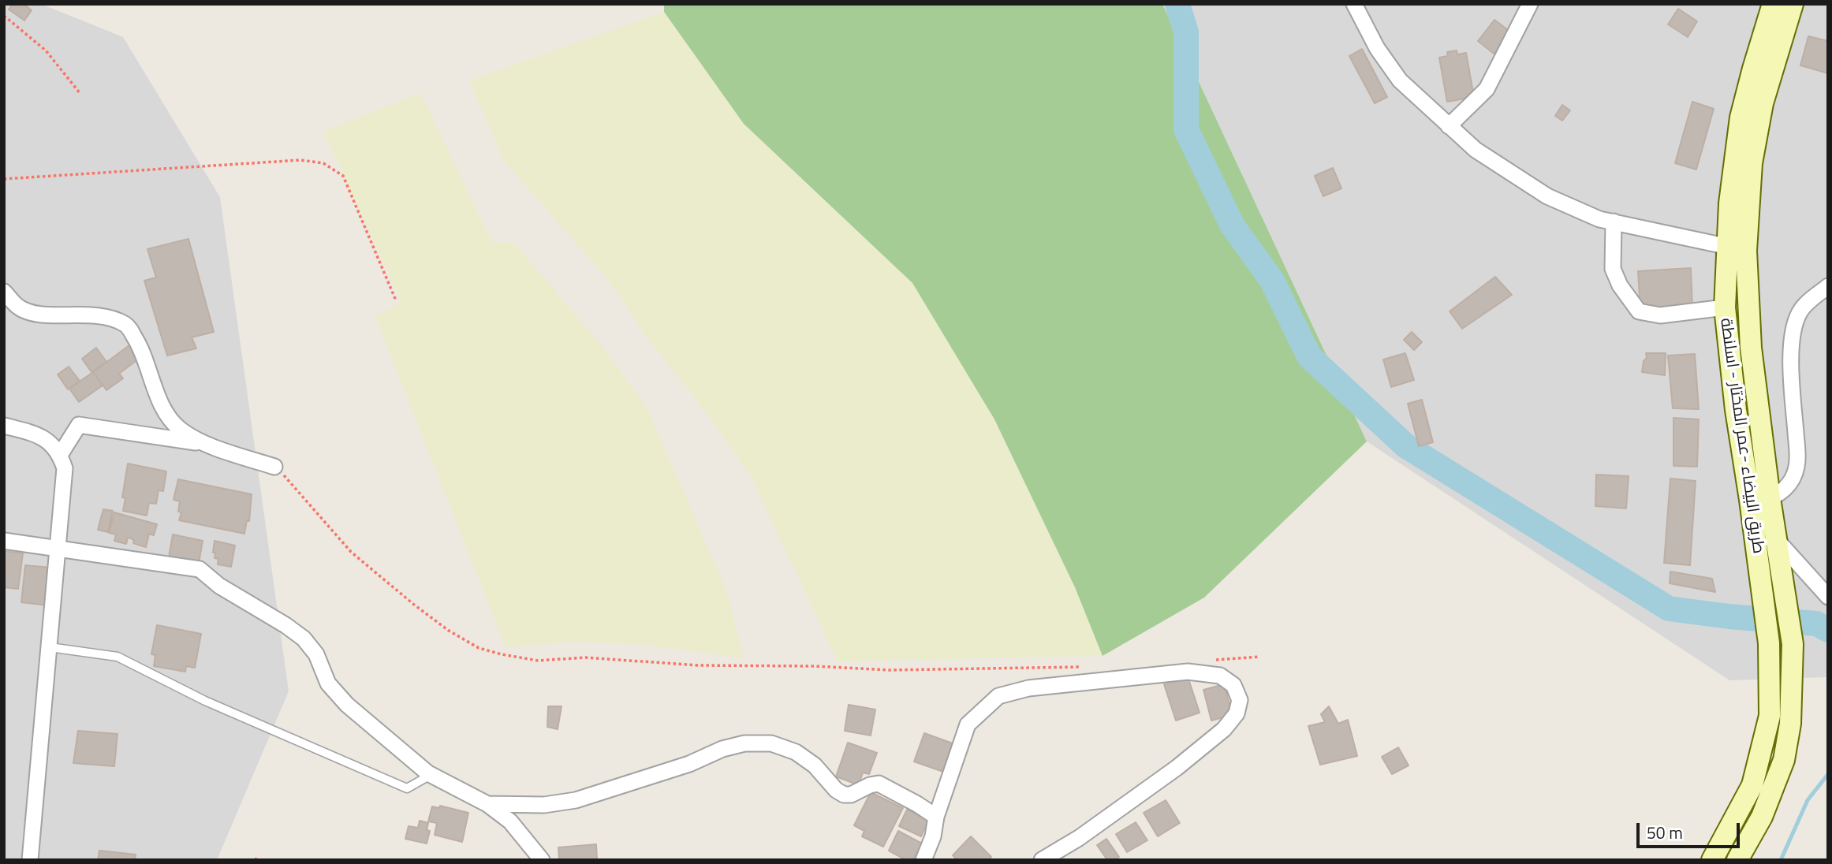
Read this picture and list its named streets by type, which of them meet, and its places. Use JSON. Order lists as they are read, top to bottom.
{
  "streets": {
    "main road": ["طريق البيضاء -عمر المختار - اسلنطة"]
  },
  "scale_bar": "50 m"
}
